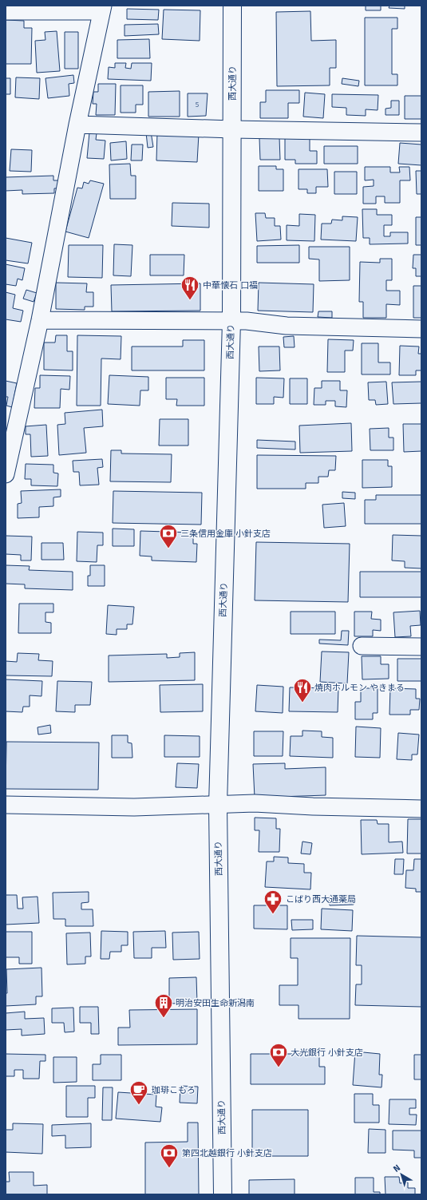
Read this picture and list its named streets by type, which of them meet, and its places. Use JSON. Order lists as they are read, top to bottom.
{
  "streets": {
    "street": ["西大通り"]
  },
  "places": {
    "restaurant": ["中華懐石 口福", "焼肉ホルモン やきまる"],
    "bank": ["三条信用金庫 小針支店", "大光銀行 小針支店", "第四北越銀行 小針支店"],
    "pharmacy": ["こばり西大通薬局"],
    "building": ["明治安田生命新潟南"],
    "cafe": ["珈琲こもろ"]
  },
  "house_numbers": ["5"],
  "north": "top left"
}
